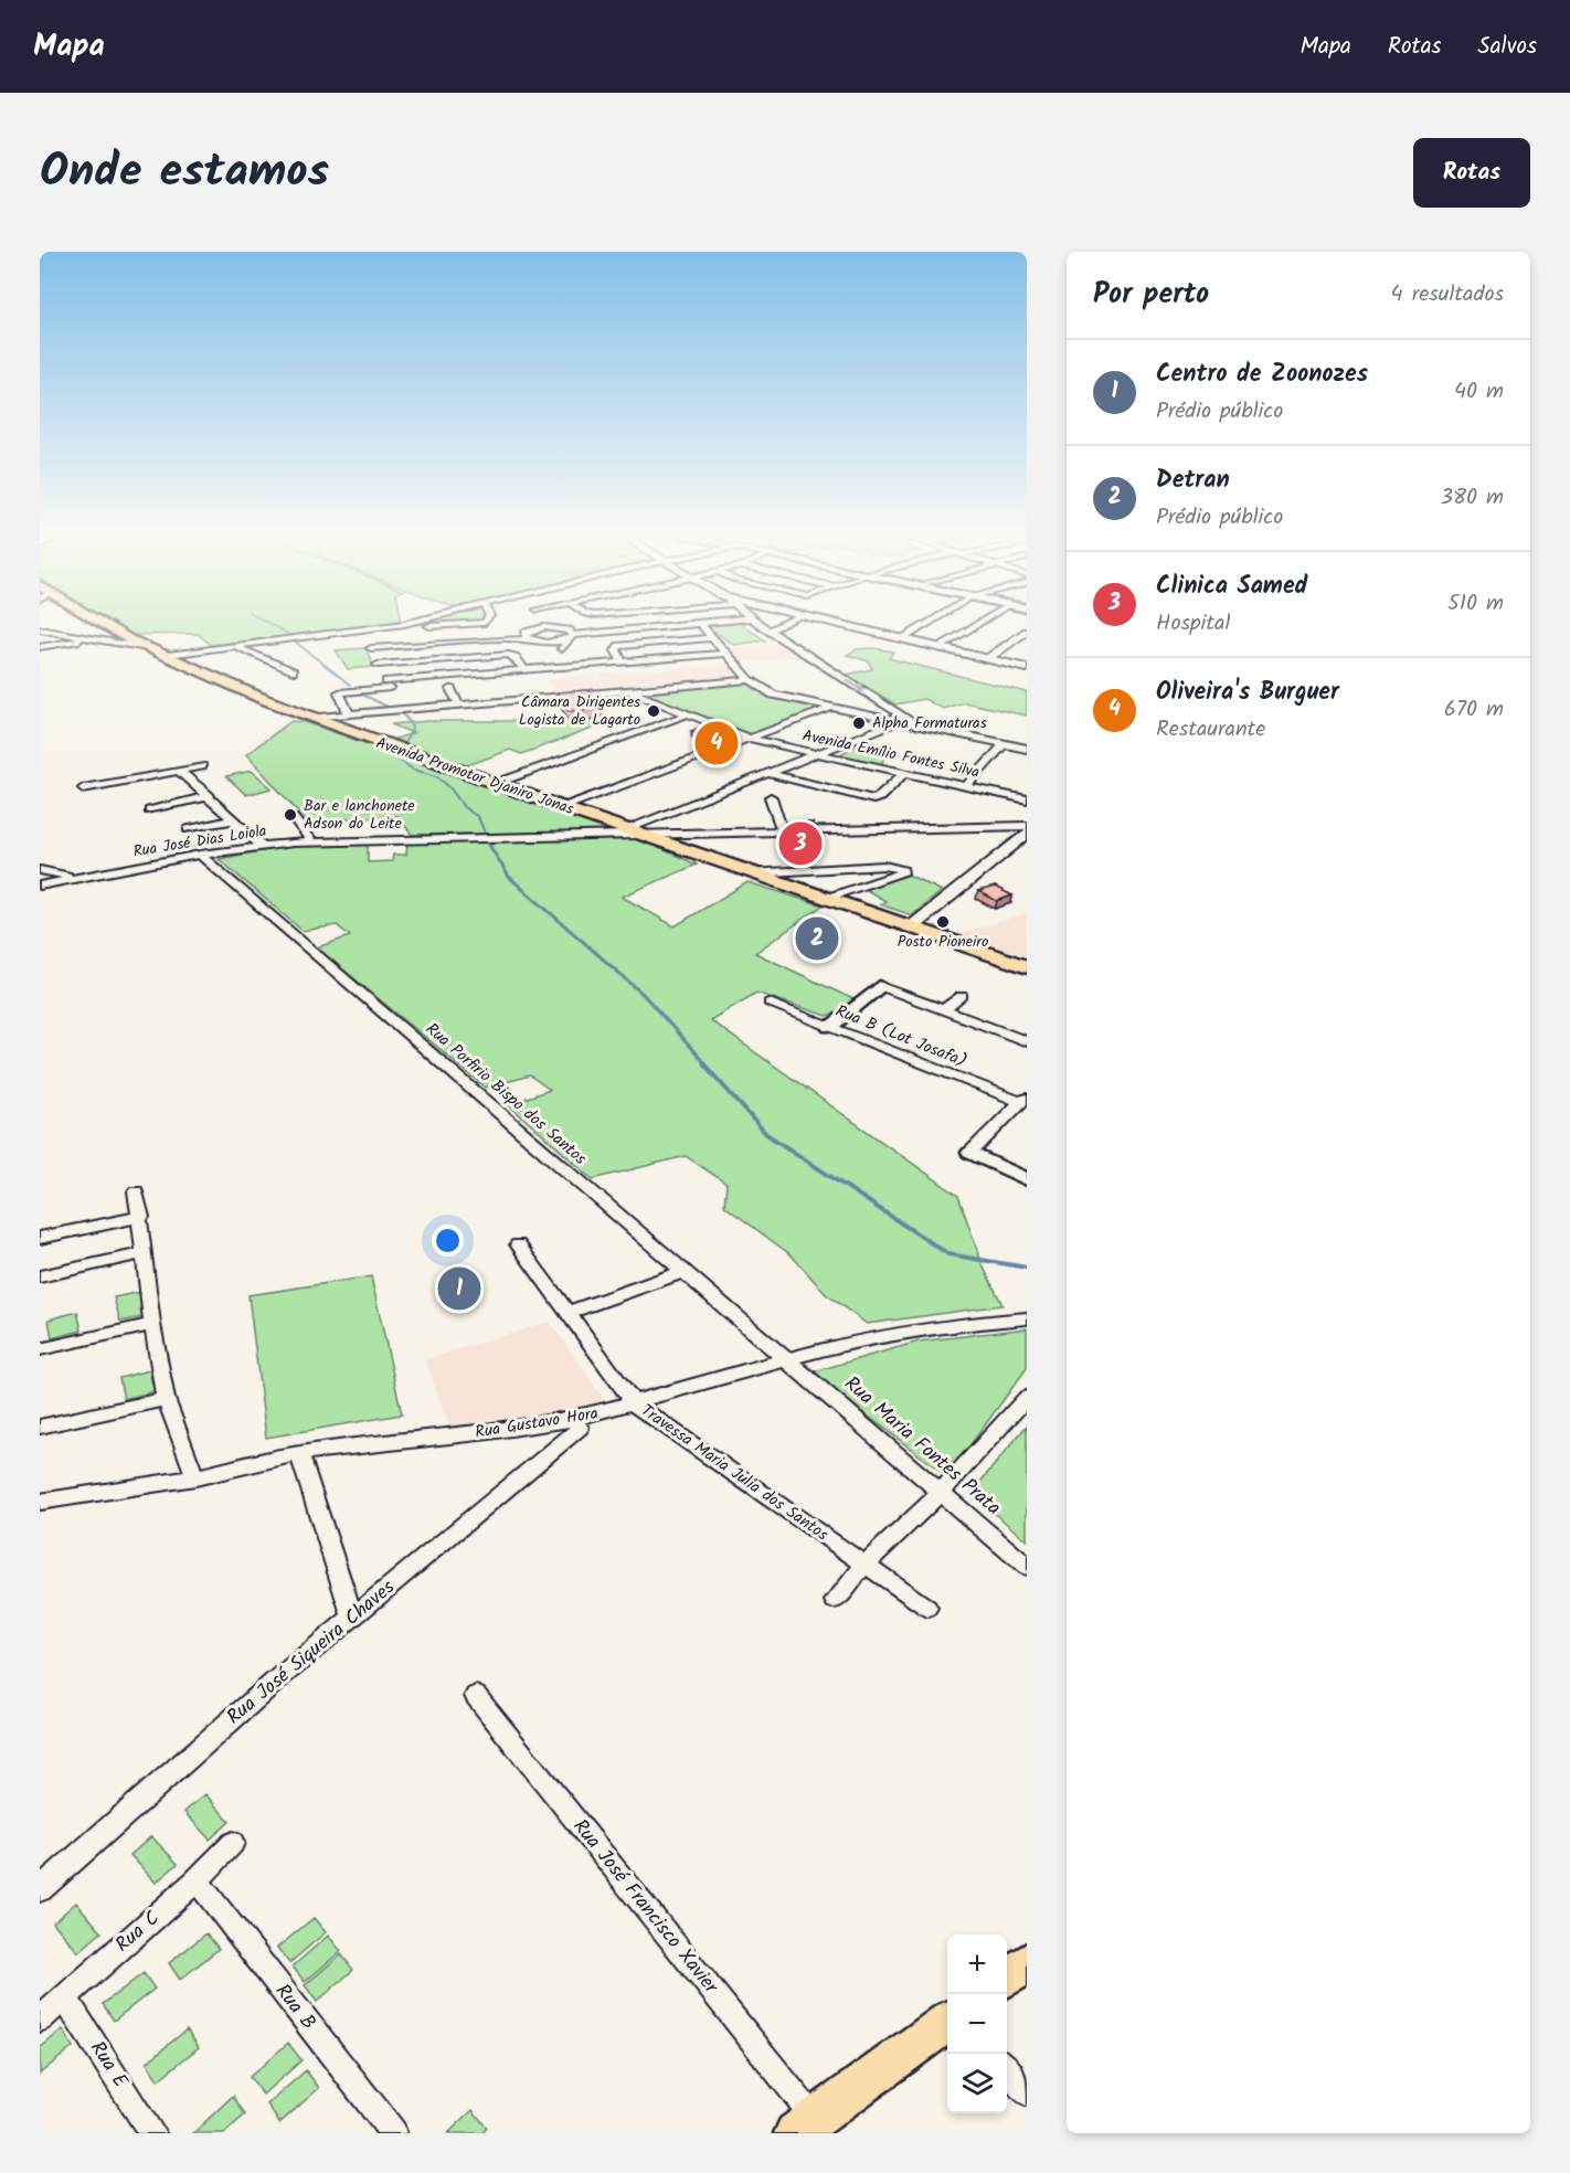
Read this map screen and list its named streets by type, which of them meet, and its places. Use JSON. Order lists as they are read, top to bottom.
{
  "streets": {
    "main road": ["Avenida Promotor Djaniro Jonas"],
    "street": [
      "Avenida Emílio Fontes Silva",
      "Rua José Dias Loiola",
      "Rua B (Lot Josafa)",
      "Rua Porfirio Bispo dos Santos",
      "Rua Gustavo Hora",
      "Rua Maria Fontes Prata",
      "Travessa Maria Julia dos Santos",
      "Rua José Siqueira Chaves",
      "Rua José Francisco Xavier",
      "Rua C",
      "Rua B",
      "Rua E"
    ]
  },
  "crossings": [
    ["Avenida Promotor Djaniro Jonas", "Rua José Dias Loiola"],
    ["Rua José Dias Loiola", "Rua Porfirio Bispo dos Santos"],
    ["Rua Porfirio Bispo dos Santos", "Rua Gustavo Hora"],
    ["Rua Porfirio Bispo dos Santos", "Rua Maria Fontes Prata"],
    ["Rua Gustavo Hora", "Rua Maria Fontes Prata"],
    ["Rua Gustavo Hora", "Travessa Maria Julia dos Santos"],
    ["Rua Gustavo Hora", "Rua José Siqueira Chaves"],
    ["Rua C", "Rua B"],
    ["Rua C", "Rua E"]
  ],
  "places": [
    "Câmara Dirigentes Logista de Lagarto",
    "Alpha Formaturas",
    "Bar e lanchonete Adson do Leite",
    "Posto Pioneiro"
  ],
  "page": {
    "header": "Mapa",
    "nav": ["Mapa", "Rotas", "Salvos"],
    "title": "Onde estamos",
    "buttons": "Rotas",
    "heading": ["Por perto", "4 resultados"],
    "list": [
      {
        "mark": "1",
        "name": "Centro de Zoonozes",
        "note": "Prédio público",
        "value": "40 m"
      },
      {
        "mark": "2",
        "name": "Detran",
        "note": "Prédio público",
        "value": "380 m"
      },
      {
        "mark": "3",
        "name": "Clinica Samed",
        "note": "Hospital",
        "value": "510 m"
      },
      {
        "mark": "4",
        "name": "Oliveira's Burguer",
        "note": "Restaurante",
        "value": "670 m"
      }
    ],
    "pins": [
      "4",
      "3",
      "2",
      "1"
    ],
    "map_buttons": ["+", "−"]
  }
}
